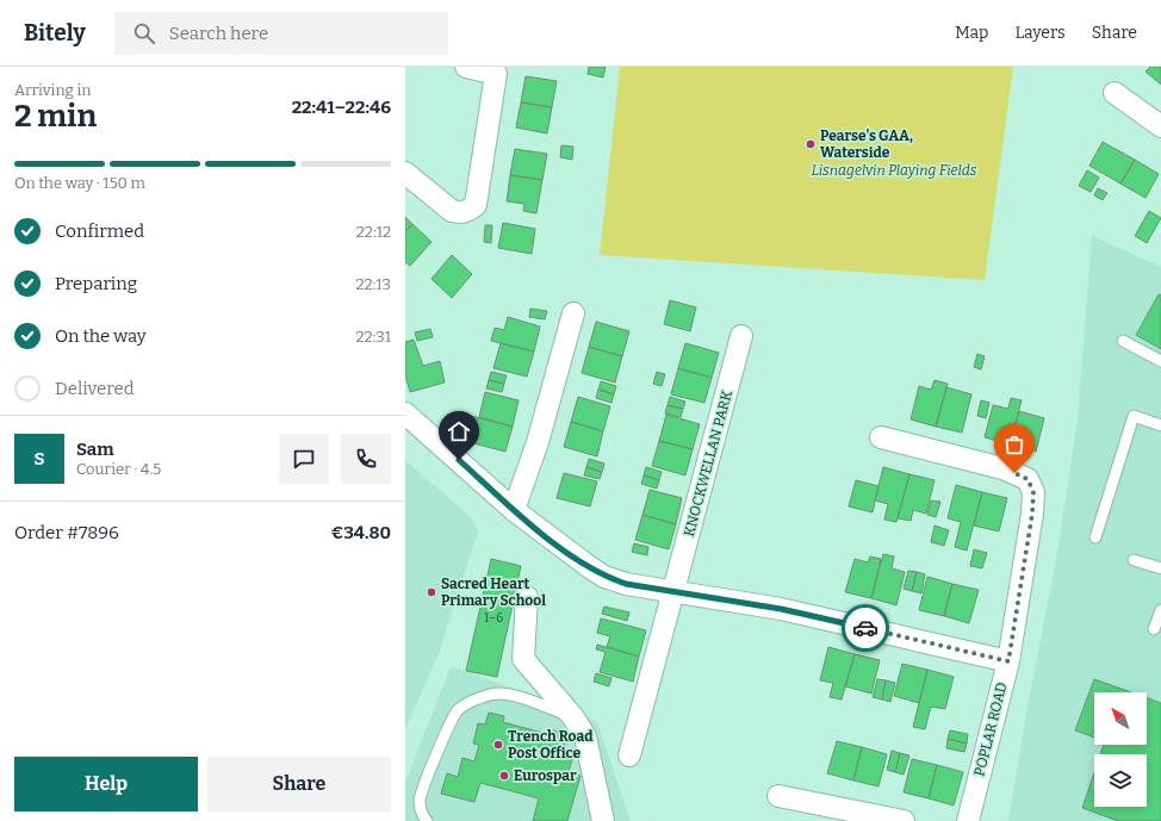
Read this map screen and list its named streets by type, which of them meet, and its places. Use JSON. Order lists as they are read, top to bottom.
{
  "streets": {
    "street": ["KNOCKWELLAN PARK", "POPLAR ROAD"]
  },
  "parks": ["Lisnagelvin Playing Fields"],
  "places": [
    "Pearse's GAA, Waterside",
    "Sacred Heart Primary School",
    "Trench Road Post Office",
    "Eurospar"
  ],
  "house_numbers": ["1–6"],
  "north": "top left",
  "page": {
    "header": "Bitely",
    "search": "Search here",
    "nav": ["Map", "Layers", "Share"],
    "heading": ["2 min", "Arriving in", "22:41–22:46"],
    "panel": [
      "Sam",
      "Courier · 4.5",
      "Order #7896",
      "€34.80"
    ],
    "bar": "On the way · 150 m",
    "list": [
      ["Confirmed", "22:12"],
      ["Preparing", "22:13"],
      ["On the way", "22:31"],
      "Delivered"
    ],
    "round": "S",
    "buttons": ["Help", "Share"]
  }
}
